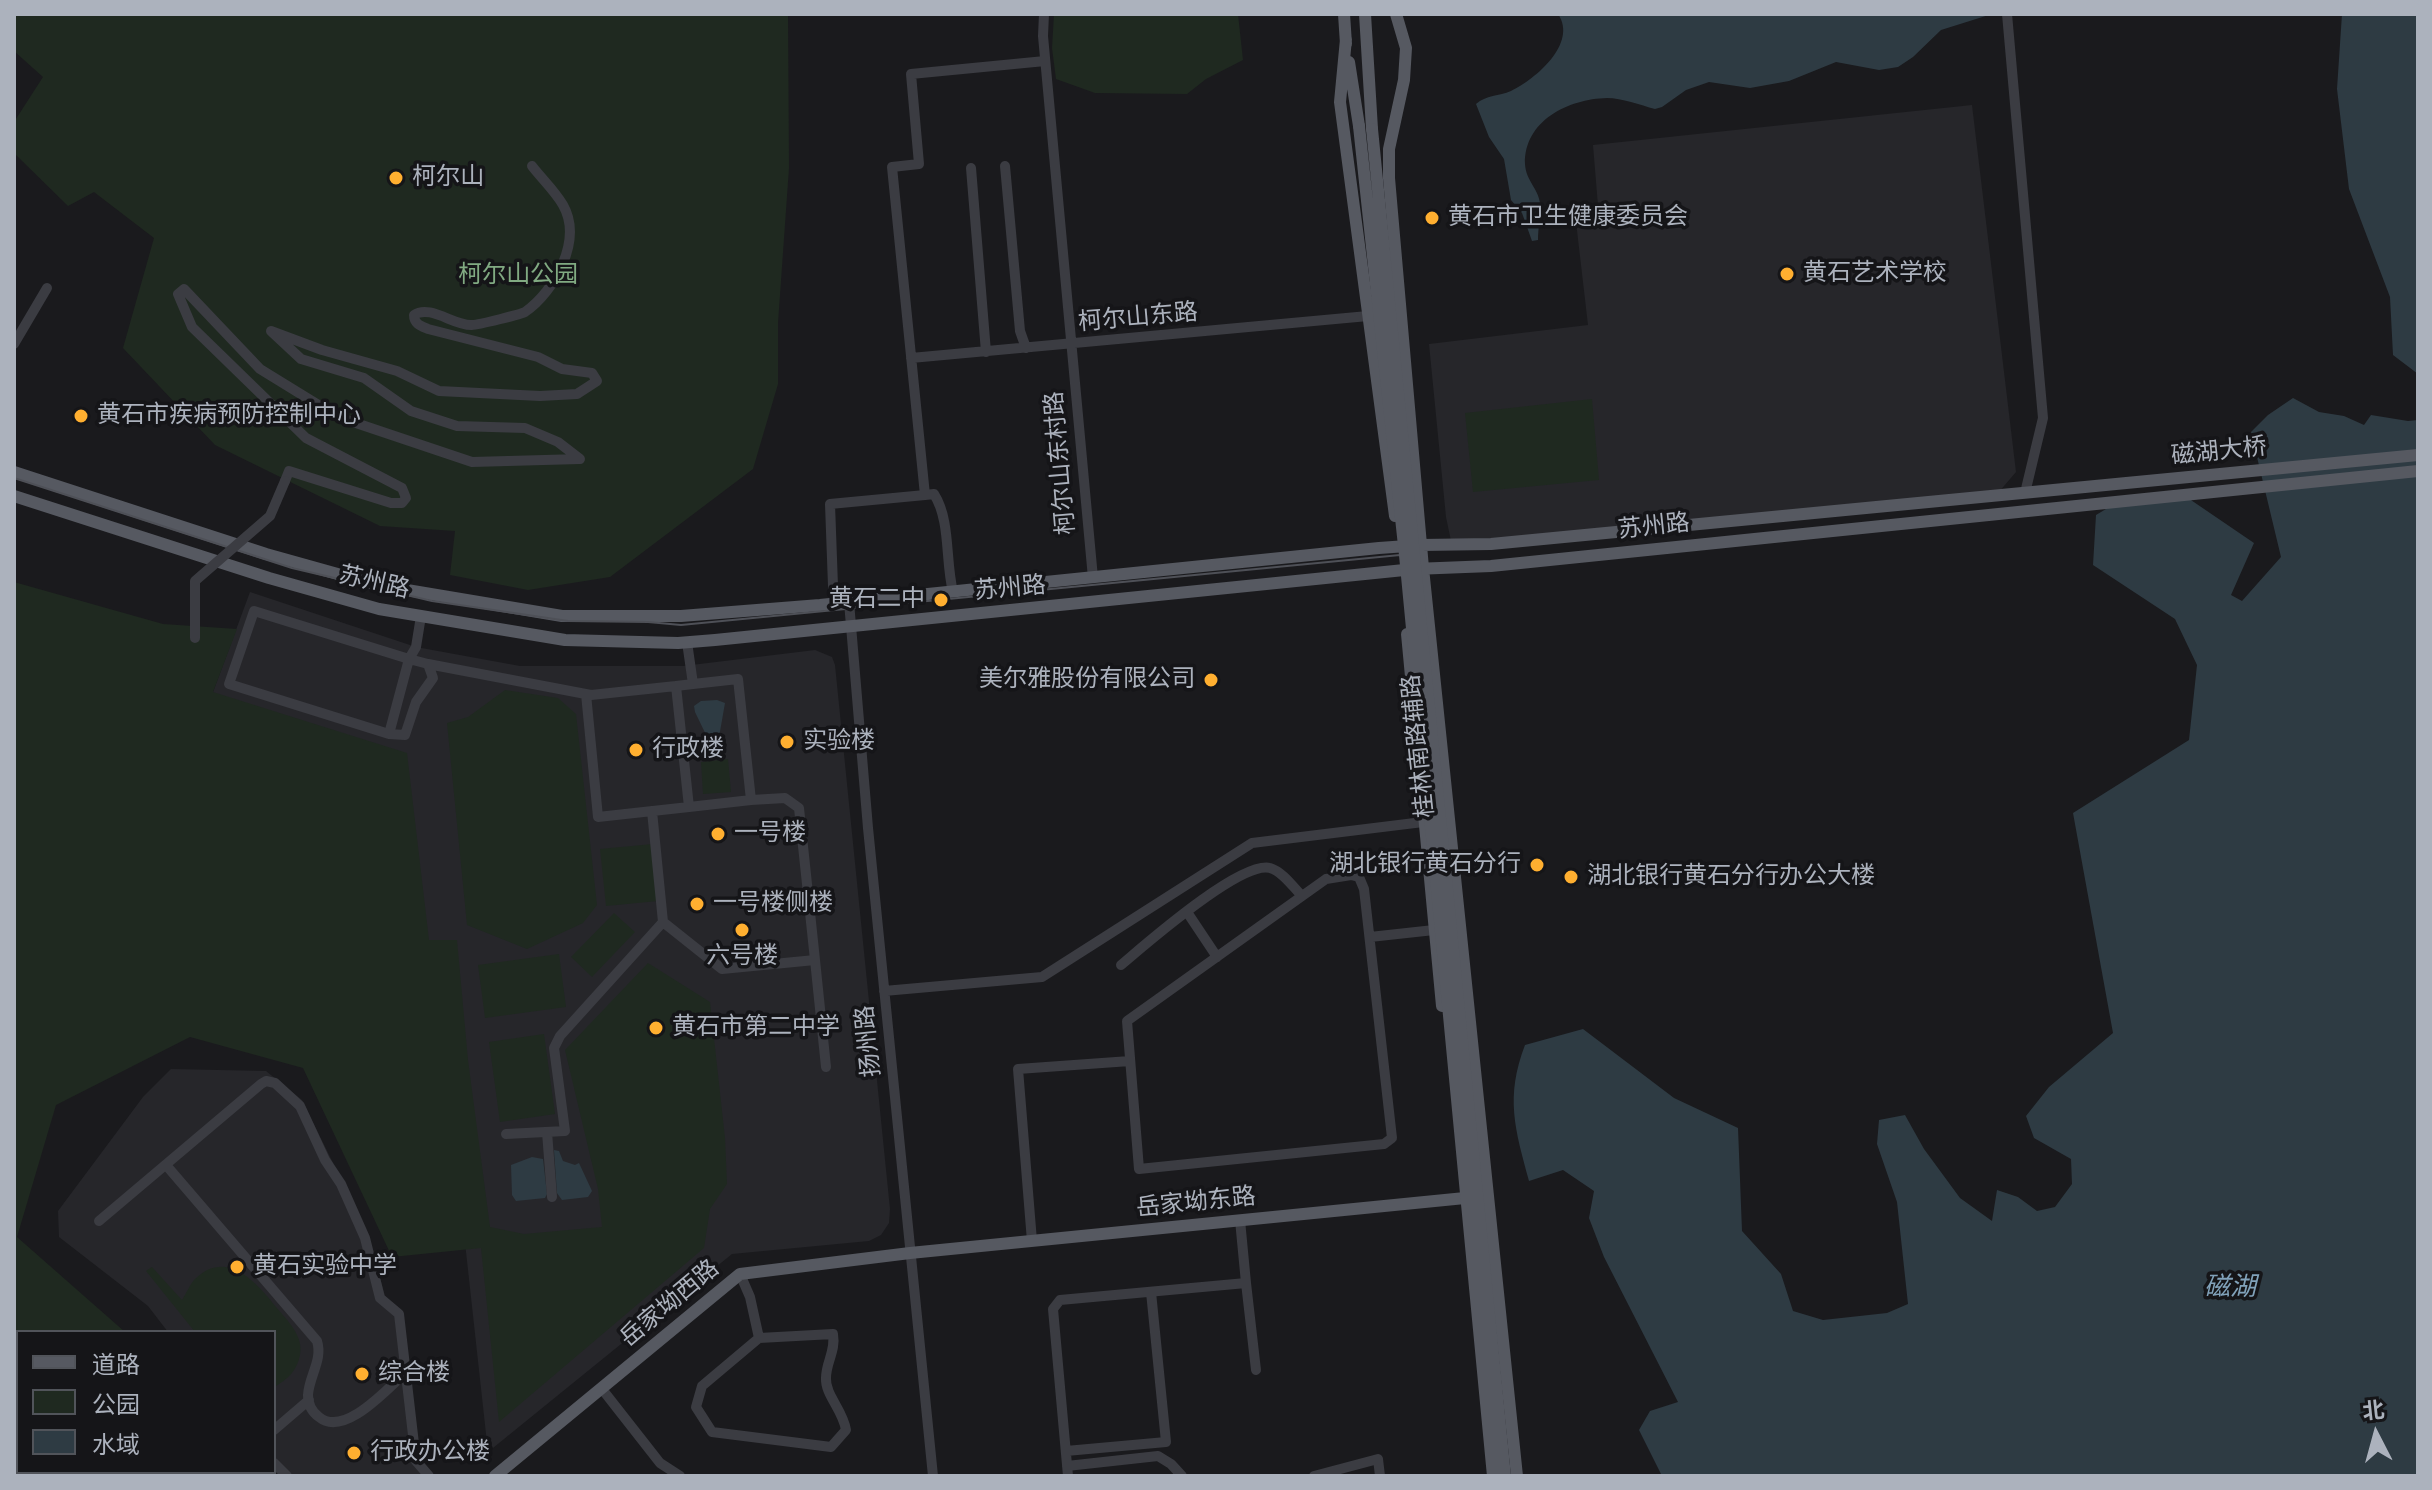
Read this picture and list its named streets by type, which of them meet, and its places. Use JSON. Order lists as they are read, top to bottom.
{
  "streets": {
    "main road": [
      "磁湖大桥",
      "苏州路",
      "桂林南路辅路",
      "岳家坳东路",
      "岳家坳西路"
    ],
    "street": ["柯尔山东路", "柯尔山东村路", "扬州路"]
  },
  "crossings": [
    ["柯尔山东路", "柯尔山东村路"],
    ["柯尔山东路", "桂林南路辅路"],
    ["磁湖大桥", "苏州路"],
    ["柯尔山东村路", "苏州路"],
    ["苏州路", "桂林南路辅路"],
    ["苏州路", "扬州路"],
    ["桂林南路辅路", "岳家坳东路"],
    ["扬州路", "岳家坳东路"],
    ["扬州路", "岳家坳西路"],
    ["岳家坳东路", "岳家坳西路"]
  ],
  "water": ["磁湖"],
  "parks": ["柯尔山公园"],
  "places": [
    "柯尔山",
    "黄石市卫生健康委员会",
    "黄石艺术学校",
    "黄石市疾病预防控制中心",
    "黄石二中",
    "美尔雅股份有限公司",
    "实验楼",
    "行政楼",
    "一号楼",
    "湖北银行黄石分行",
    "湖北银行黄石分行办公大楼",
    "一号楼侧楼",
    "六号楼",
    "黄石市第二中学",
    "黄石实验中学",
    "综合楼",
    "行政办公楼"
  ],
  "legend": ["道路", "公园", "水域"],
  "north": "top"
}
